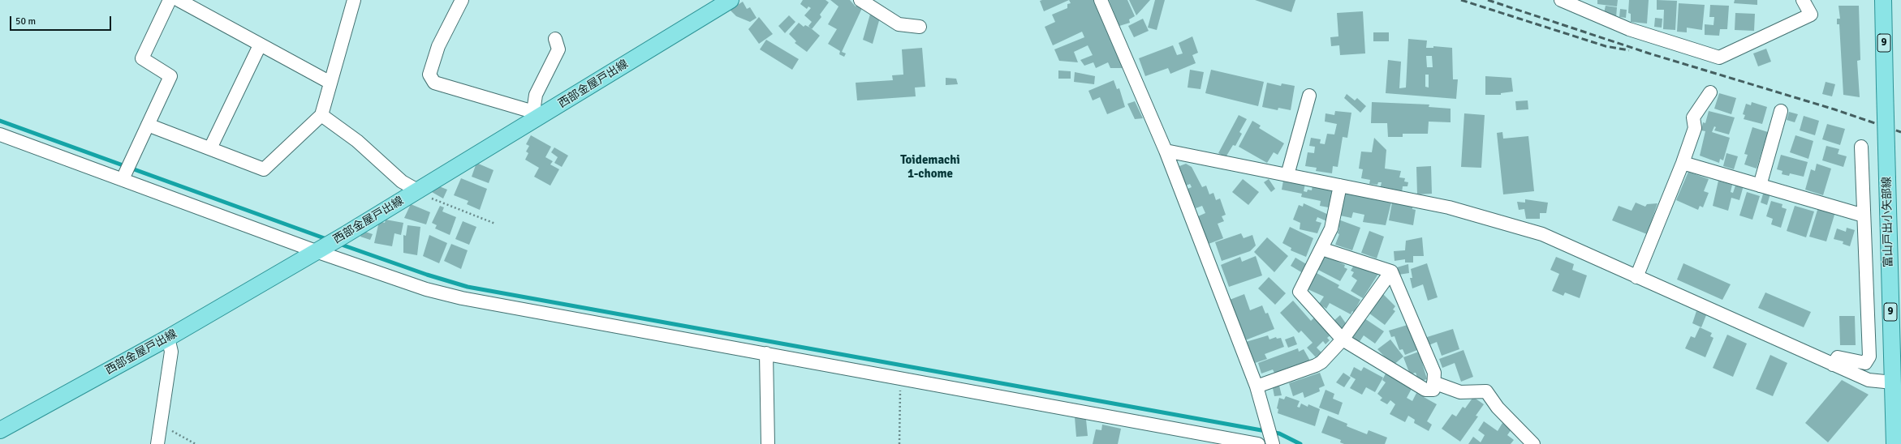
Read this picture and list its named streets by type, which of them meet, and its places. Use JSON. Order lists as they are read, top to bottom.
{
  "streets": {
    "main road": ["9", "西部金屋戸出線", "富山戸出小矢部線"]
  },
  "districts": ["Toidemachi 1-chome"],
  "scale_bar": "50 m"
}
